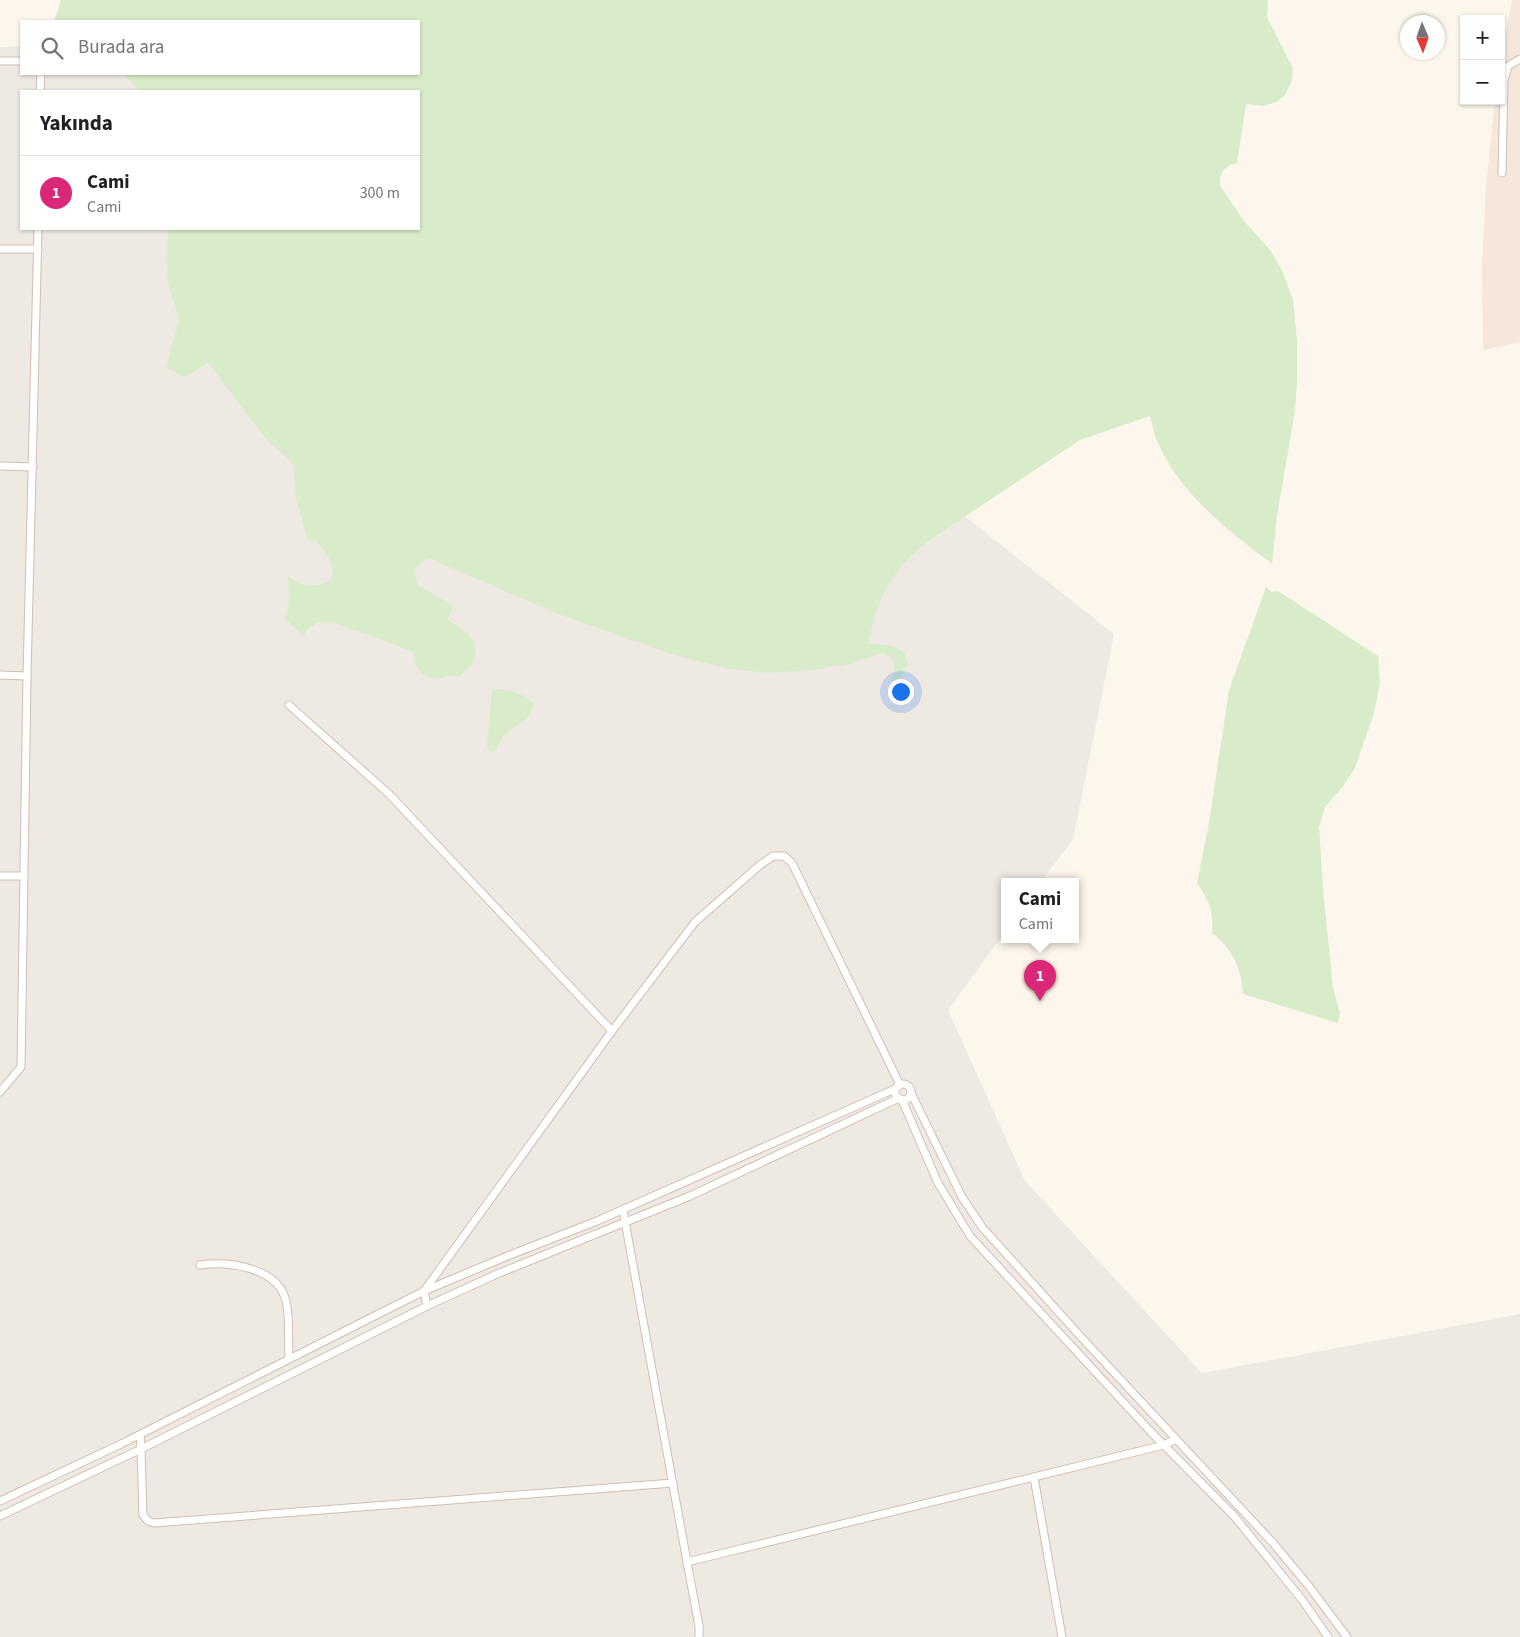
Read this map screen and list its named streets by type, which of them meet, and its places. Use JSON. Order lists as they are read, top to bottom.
{
  "north": "bottom",
  "page": {
    "map_buttons": ["+", "−"],
    "search": "Burada ara",
    "heading": "Yakında",
    "list": [
      {
        "mark": "1",
        "name": "Cami",
        "note": "Cami",
        "value": "300 m"
      }
    ],
    "popup": ["Cami", "Cami"],
    "pins": "1"
  }
}
